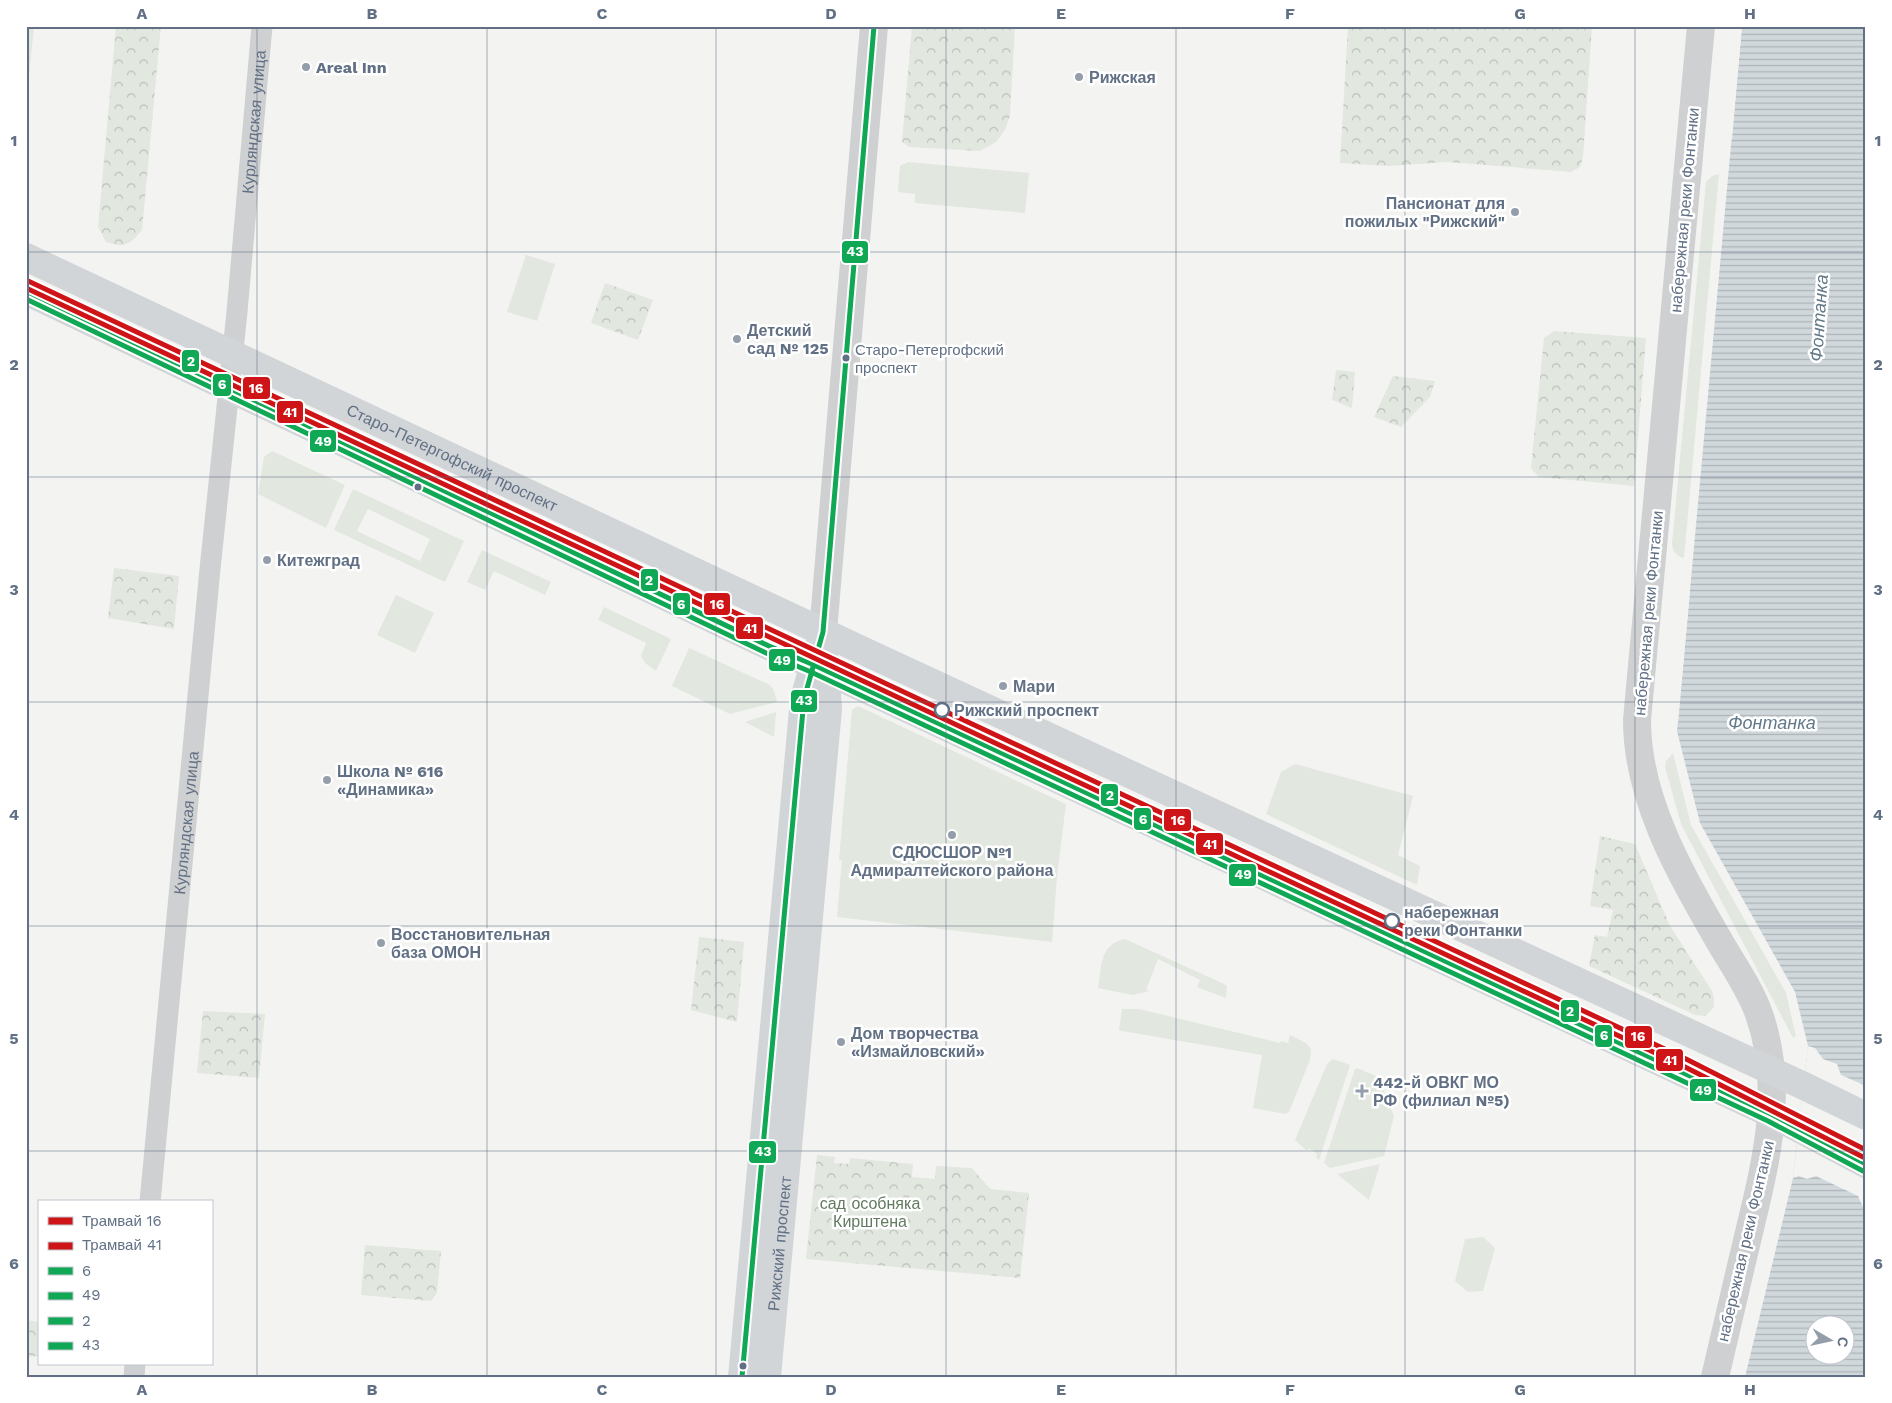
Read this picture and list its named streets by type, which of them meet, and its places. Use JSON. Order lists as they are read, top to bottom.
{
  "streets": {
    "main road": ["Старо-Петергофский проспект", "Рижский проспект"],
    "street": ["Курляндская улица", "набережная реки Фонтанки"]
  },
  "crossings": [
    ["Курляндская улица", "Старо-Петергофский проспект"],
    ["набережная реки Фонтанки", "Старо-Петергофский проспект"],
    ["Старо-Петергофский проспект", "Рижский проспект"]
  ],
  "water": ["Фонтанка"],
  "parks": ["сад особняка Кирштена"],
  "places": {
    "other": [
      "Areal Inn",
      "Рижская",
      "Пансионат для пожилых \"Рижский\"",
      "Детский сад № 125",
      "Старо-Петергофский проспект",
      "Китежград",
      "Мари",
      "Рижский проспект",
      "Школа № 616 «Динамика»",
      "СДЮСШОР №1 Адмиралтейского района",
      "набережная реки Фонтанки",
      "Восстановительная база ОМОН",
      "Дом творчества «Измайловский»"
    ],
    "health": ["442-й ОВКГ МО РФ (филиал №5)"]
  },
  "lines": [
    "transit line 43",
    "tram line 16",
    "transit line 2",
    "tram line 41",
    "transit line 6",
    "transit line 49"
  ],
  "legend": [
    "Трамвай 16",
    "Трамвай 41",
    "6",
    "49",
    "2",
    "43"
  ],
  "north": "right",
  "grid": {
    "columns": [
      "A",
      "B",
      "C",
      "D",
      "E",
      "F",
      "G",
      "H"
    ],
    "rows": [
      "1",
      "2",
      "3",
      "4",
      "5",
      "6"
    ]
  }
}
